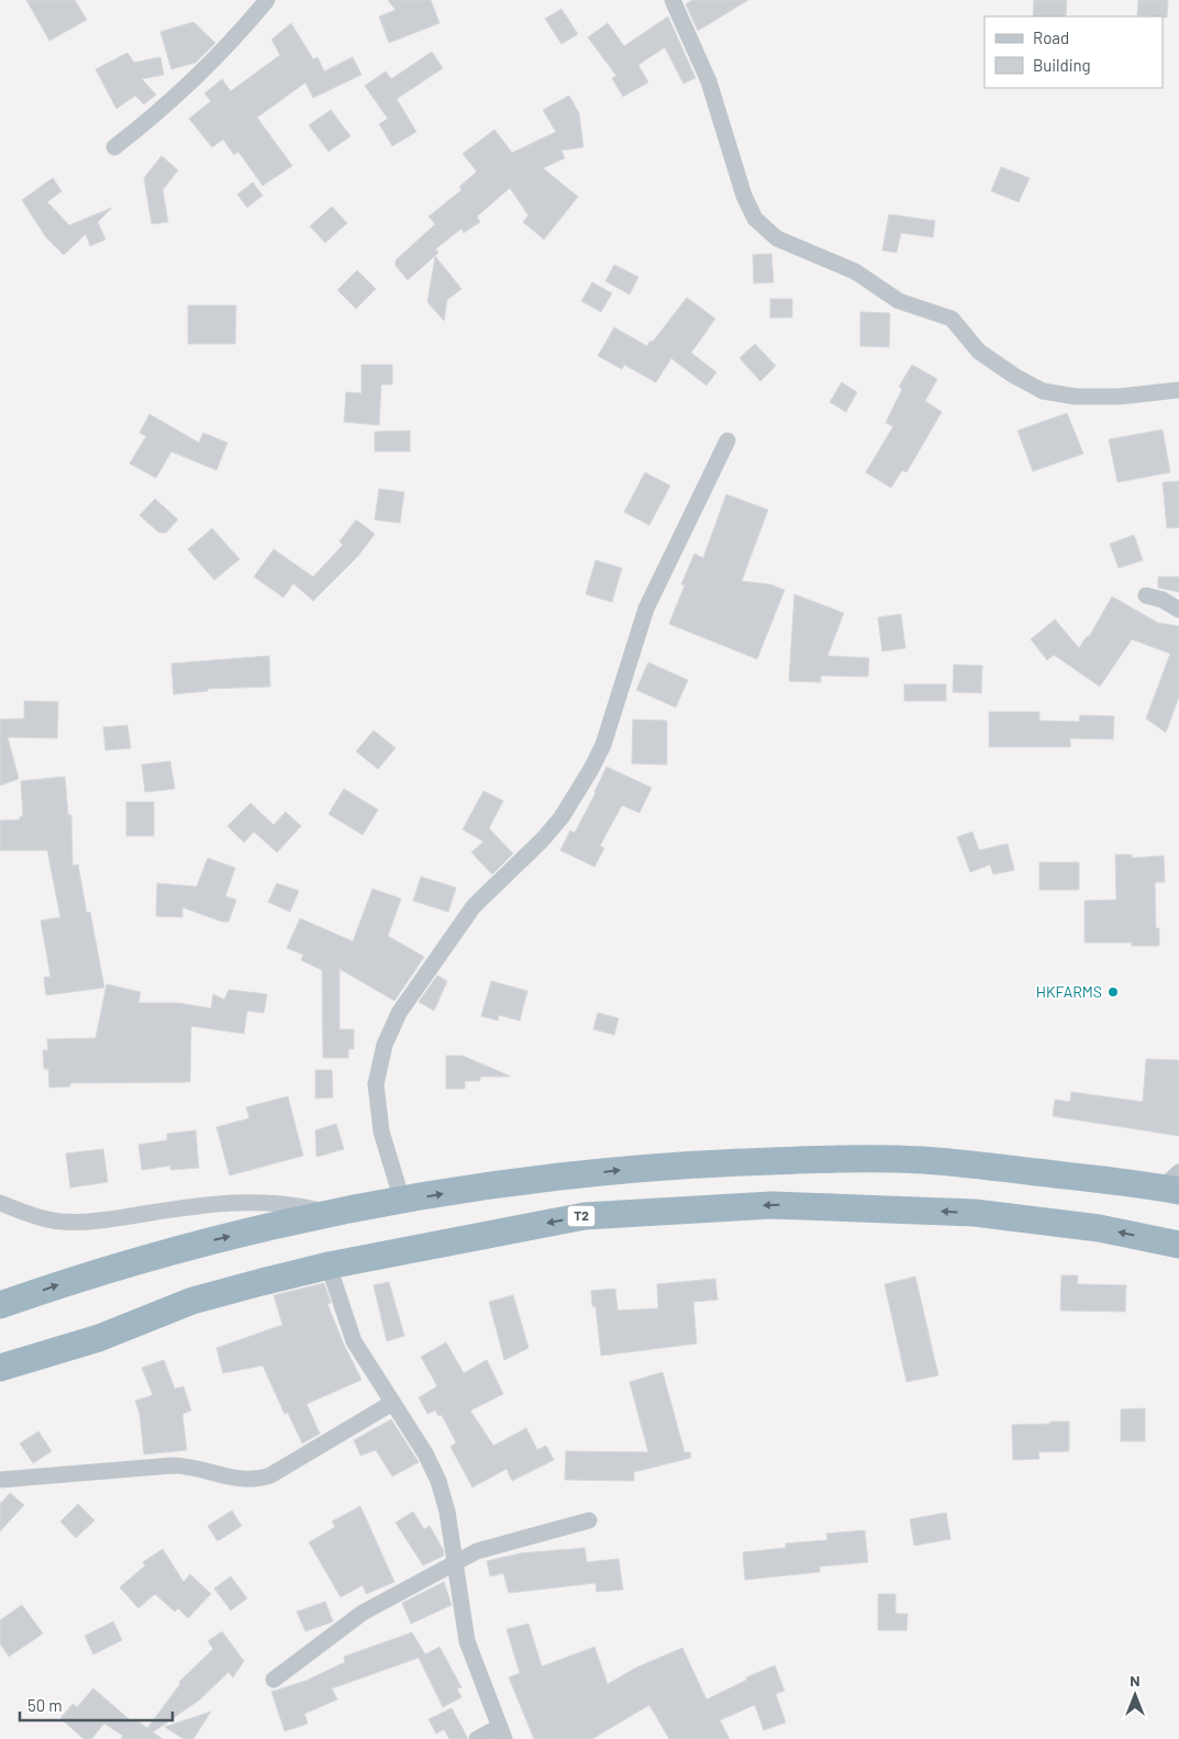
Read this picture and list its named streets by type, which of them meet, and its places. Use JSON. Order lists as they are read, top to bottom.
{
  "streets": {
    "highway": ["T2"]
  },
  "places": ["HKFARMS"],
  "legend": ["Road", "Building"],
  "scale_bar": "50 m",
  "north": "top"
}
